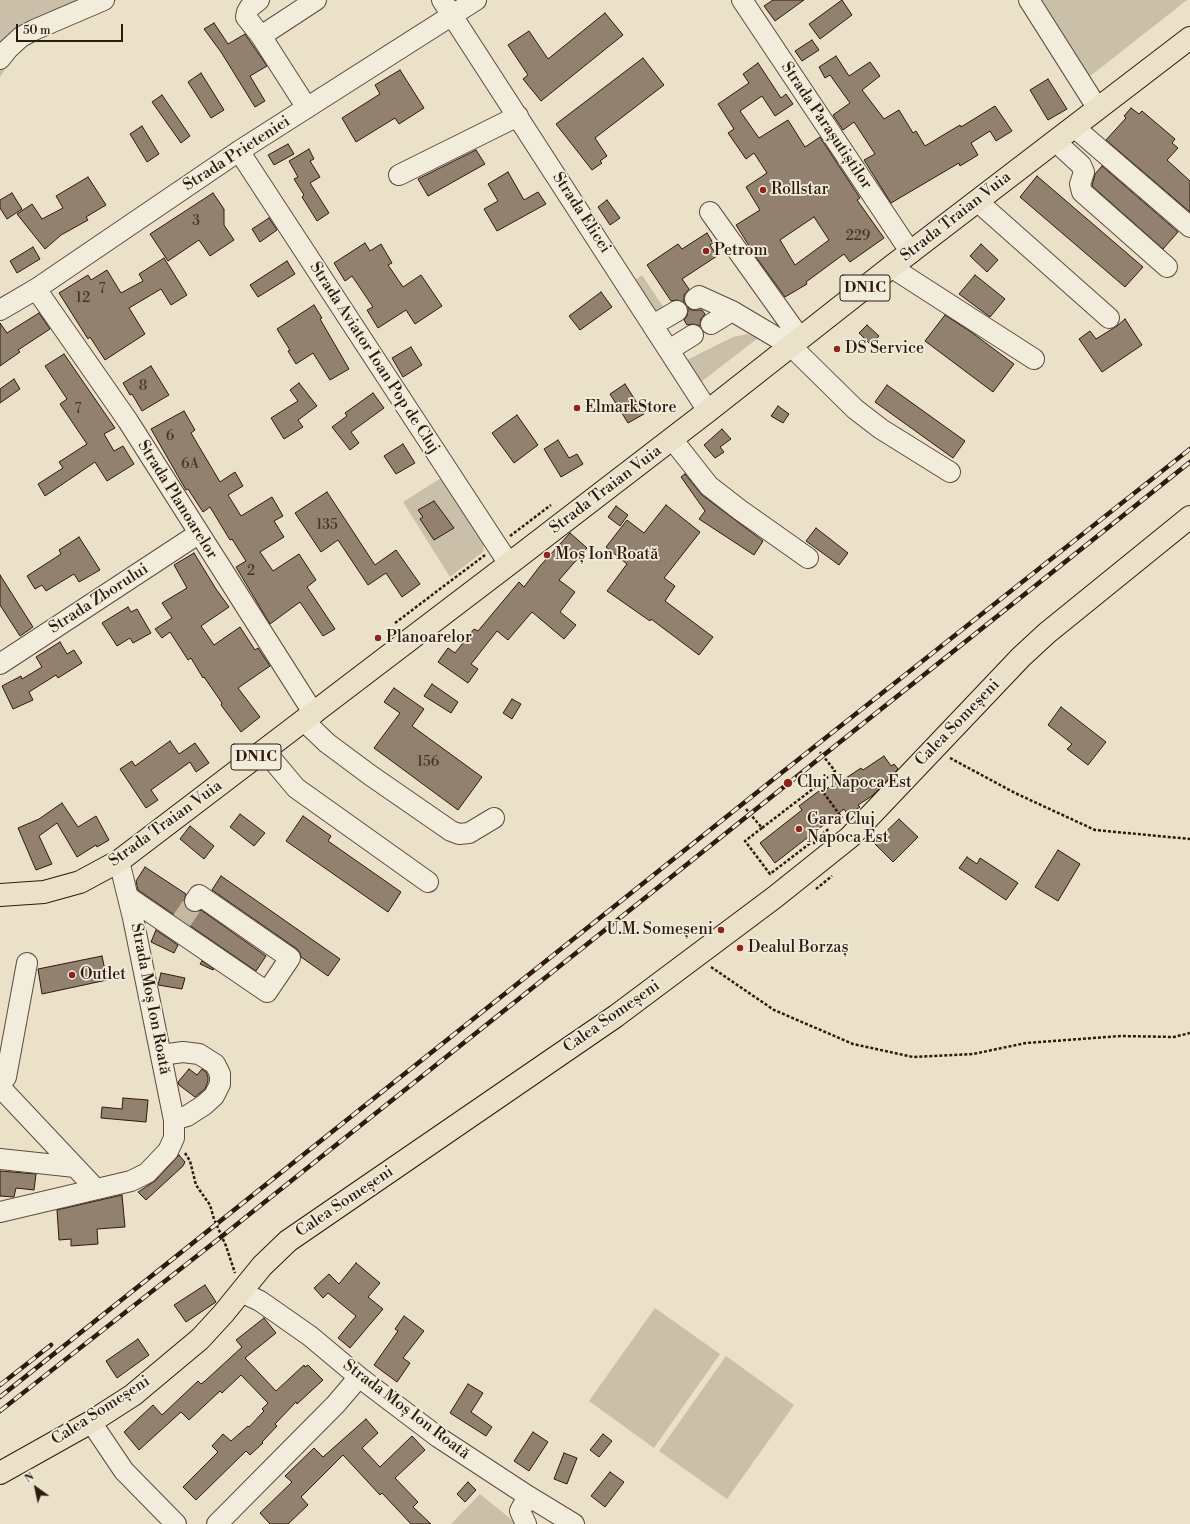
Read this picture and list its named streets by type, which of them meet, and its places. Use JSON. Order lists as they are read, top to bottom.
{
  "streets": {
    "main road": ["Strada Traian Vuia", "DN1C", "Calea Someșeni"],
    "street": [
      "Strada Parașutiștilor",
      "Strada Prieteniei",
      "Strada Elicei",
      "Strada Aviator Ioan Pop de Cluj",
      "Strada Planoarelor",
      "Strada Zborului",
      "Strada Moș Ion Roată"
    ]
  },
  "crossings": [
    ["Strada Parașutiștilor", "Strada Traian Vuia"],
    ["Strada Prieteniei", "Strada Elicei"],
    ["Strada Prieteniei", "Strada Aviator Ioan Pop de Cluj"],
    ["Strada Prieteniei", "Strada Planoarelor"],
    ["Strada Elicei", "Strada Traian Vuia"],
    ["Strada Traian Vuia", "Strada Aviator Ioan Pop de Cluj"],
    ["Strada Traian Vuia", "Strada Planoarelor"],
    ["Strada Traian Vuia", "Strada Moș Ion Roată"],
    ["Strada Planoarelor", "Strada Zborului"],
    ["Calea Someșeni", "Strada Moș Ion Roată"]
  ],
  "places": [
    "Rollstar",
    "Petrom",
    "DS Service",
    "ElmarkStore",
    "Moș Ion Roată",
    "Planoarelor",
    "Cluj Napoca Est",
    "Gara Cluj Napoca Est",
    "U.M. Someșeni",
    "Dealul Borzaș",
    "Outlet"
  ],
  "house_numbers": [
    "3",
    "229",
    "7",
    "12",
    "8",
    "7",
    "6",
    "6A",
    "135",
    "2",
    "156"
  ],
  "scale_bar": "50 m",
  "north": "top left"
}
